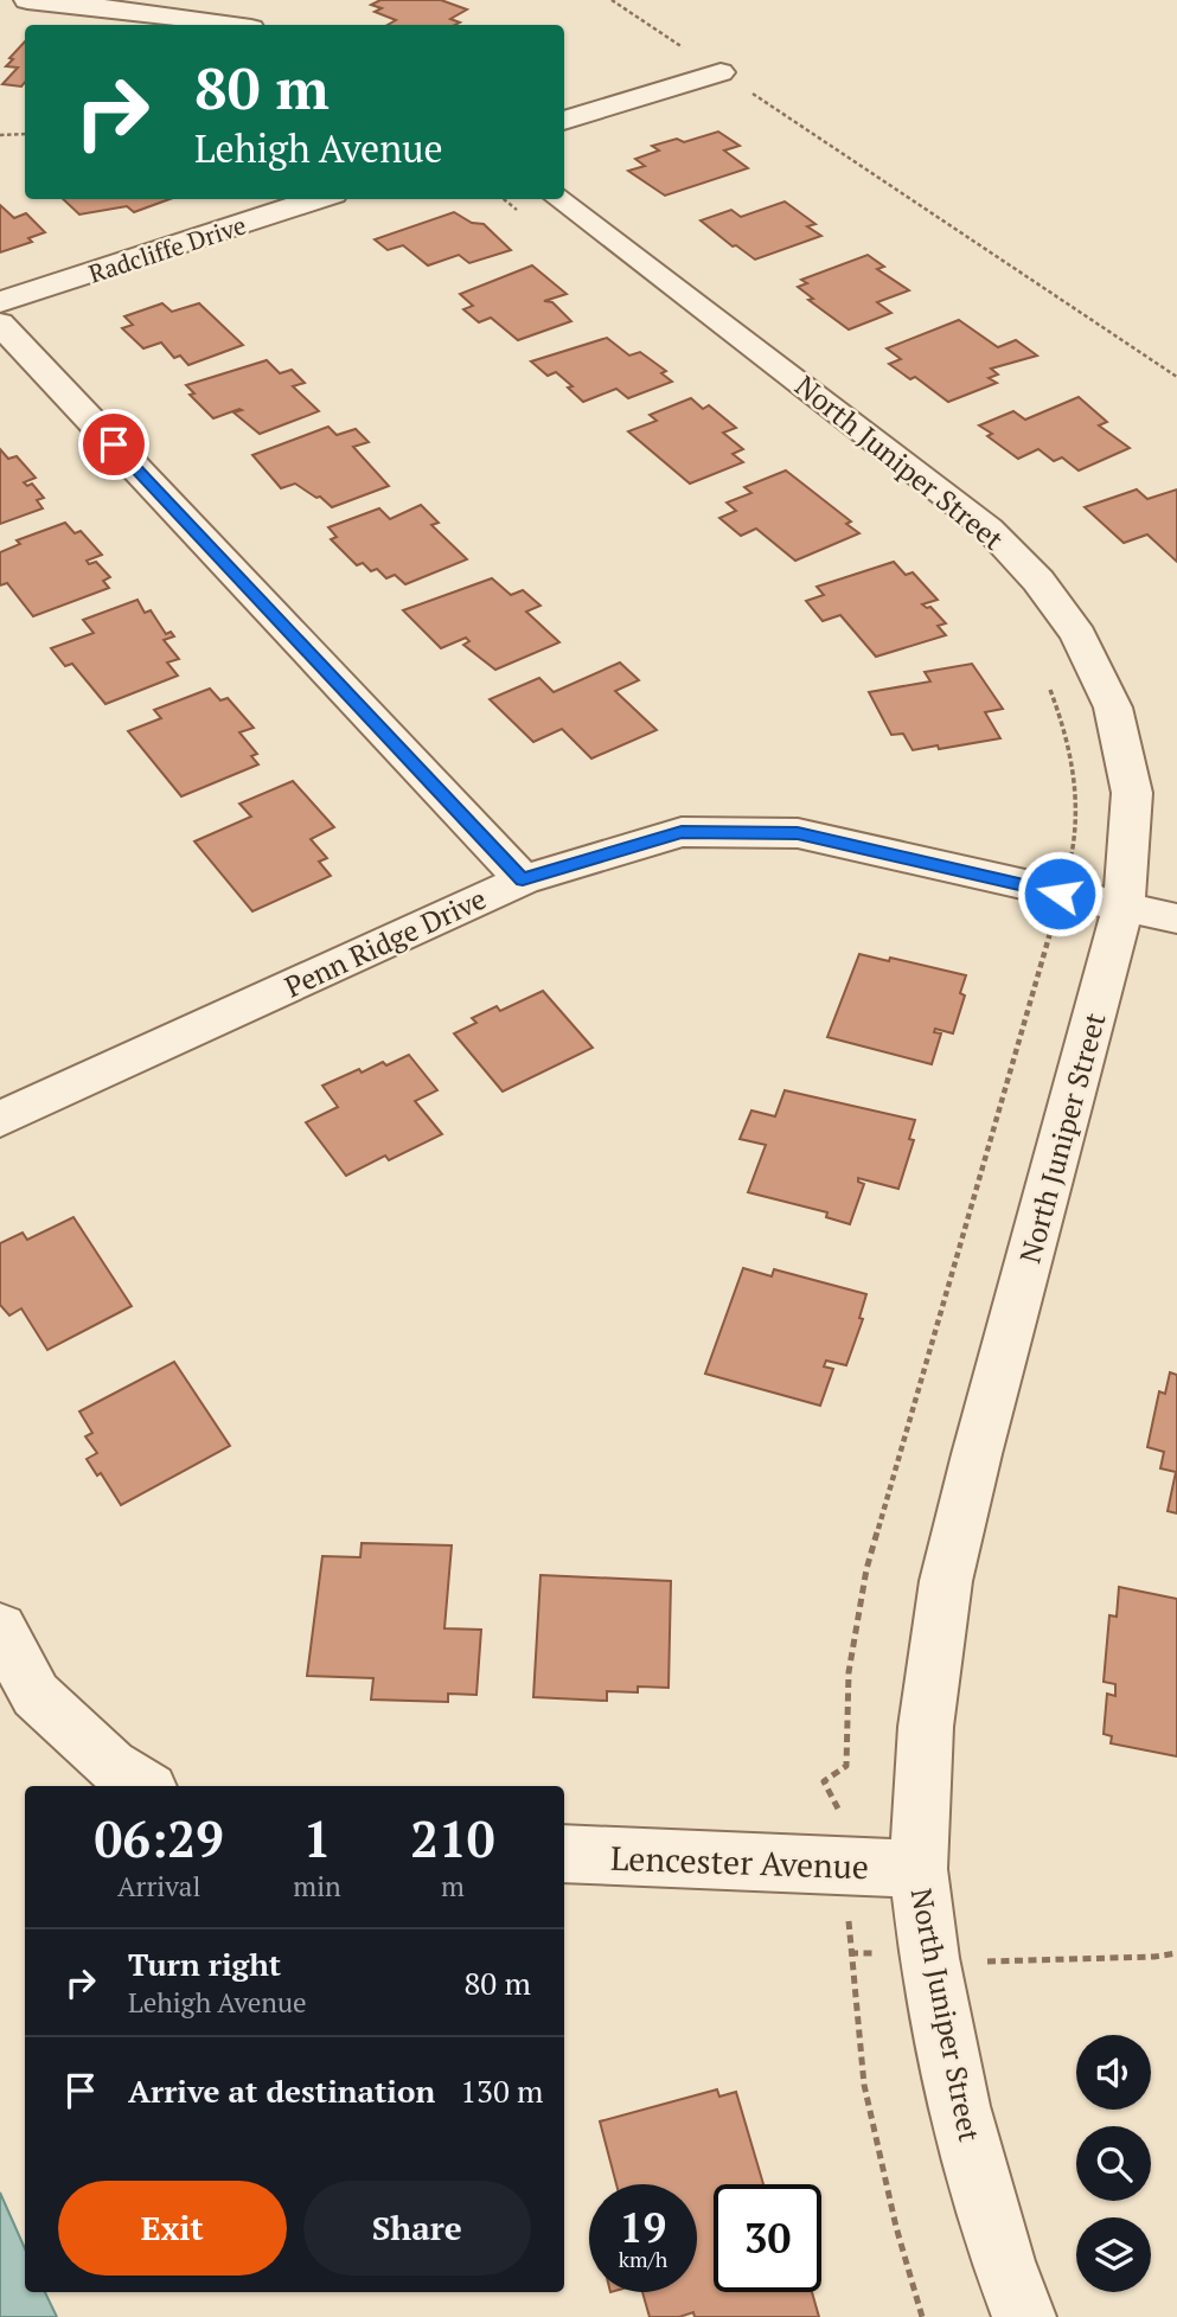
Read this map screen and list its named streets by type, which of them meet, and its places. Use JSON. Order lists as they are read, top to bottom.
{
  "streets": {
    "street": [
      "Radcliffe Drive",
      "North Juniper Street",
      "Penn Ridge Drive",
      "Lencester Avenue"
    ]
  },
  "crossings": [
    ["North Juniper Street", "Penn Ridge Drive"],
    ["North Juniper Street", "Lencester Avenue"]
  ],
  "page": {
    "turn": ["80 m", "Lehigh Avenue"],
    "eta": [
      "06:29",
      "Arrival",
      "1",
      "min",
      "210",
      "m"
    ],
    "list": [
      {
        "name": "Turn right",
        "note": "Lehigh Avenue",
        "value": "80 m"
      },
      {
        "name": "Arrive at destination",
        "value": "130 m"
      }
    ],
    "buttons": ["Exit", "Share"],
    "speed": "19 km/h",
    "limit": "30"
  }
}
